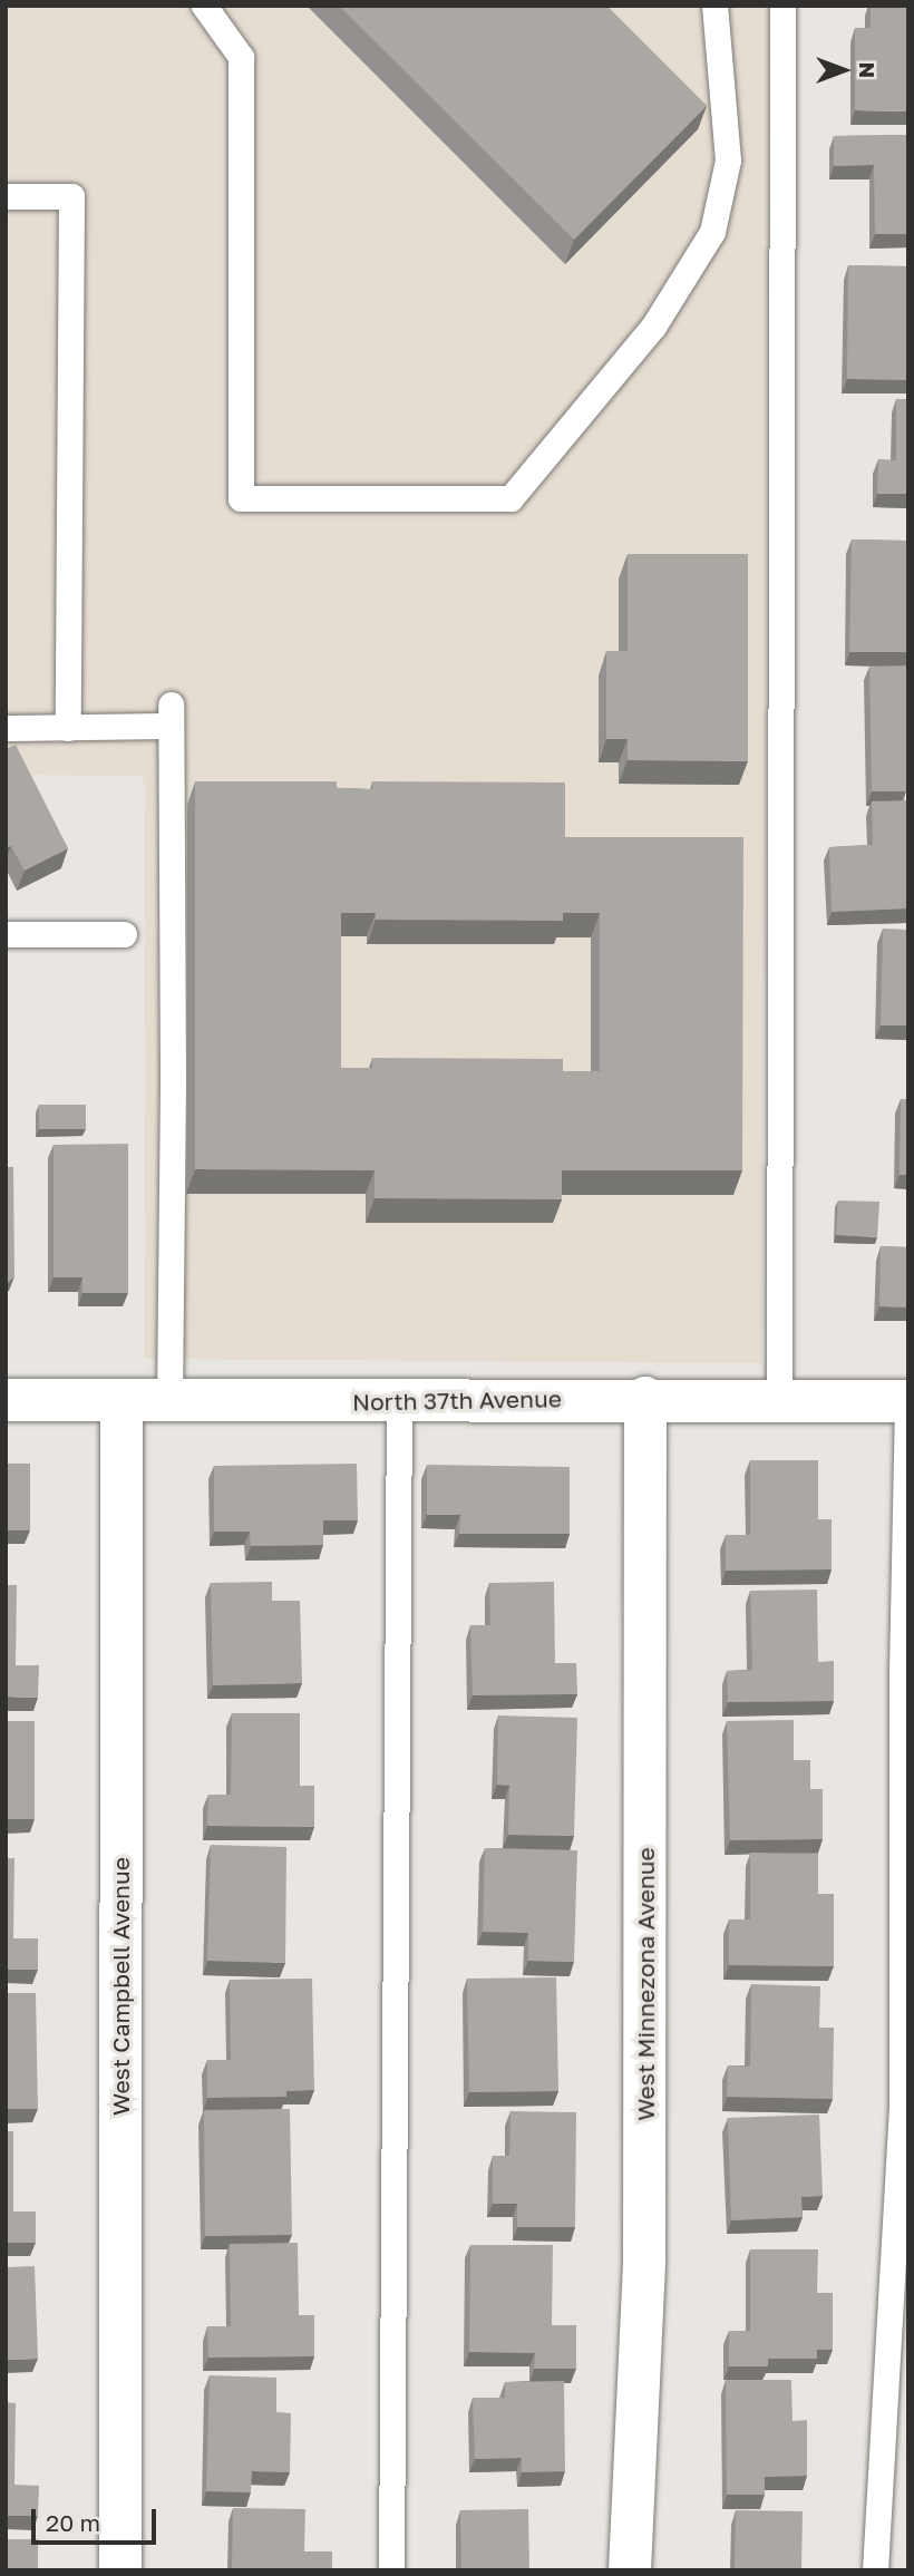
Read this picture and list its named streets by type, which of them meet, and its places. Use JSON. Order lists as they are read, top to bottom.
{
  "streets": {
    "street": ["North 37th Avenue", "West Minnezona Avenue", "West Campbell Avenue"]
  },
  "crossings": [
    ["North 37th Avenue", "West Minnezona Avenue"],
    ["North 37th Avenue", "West Campbell Avenue"]
  ],
  "scale_bar": "20 m",
  "north": "right"
}
